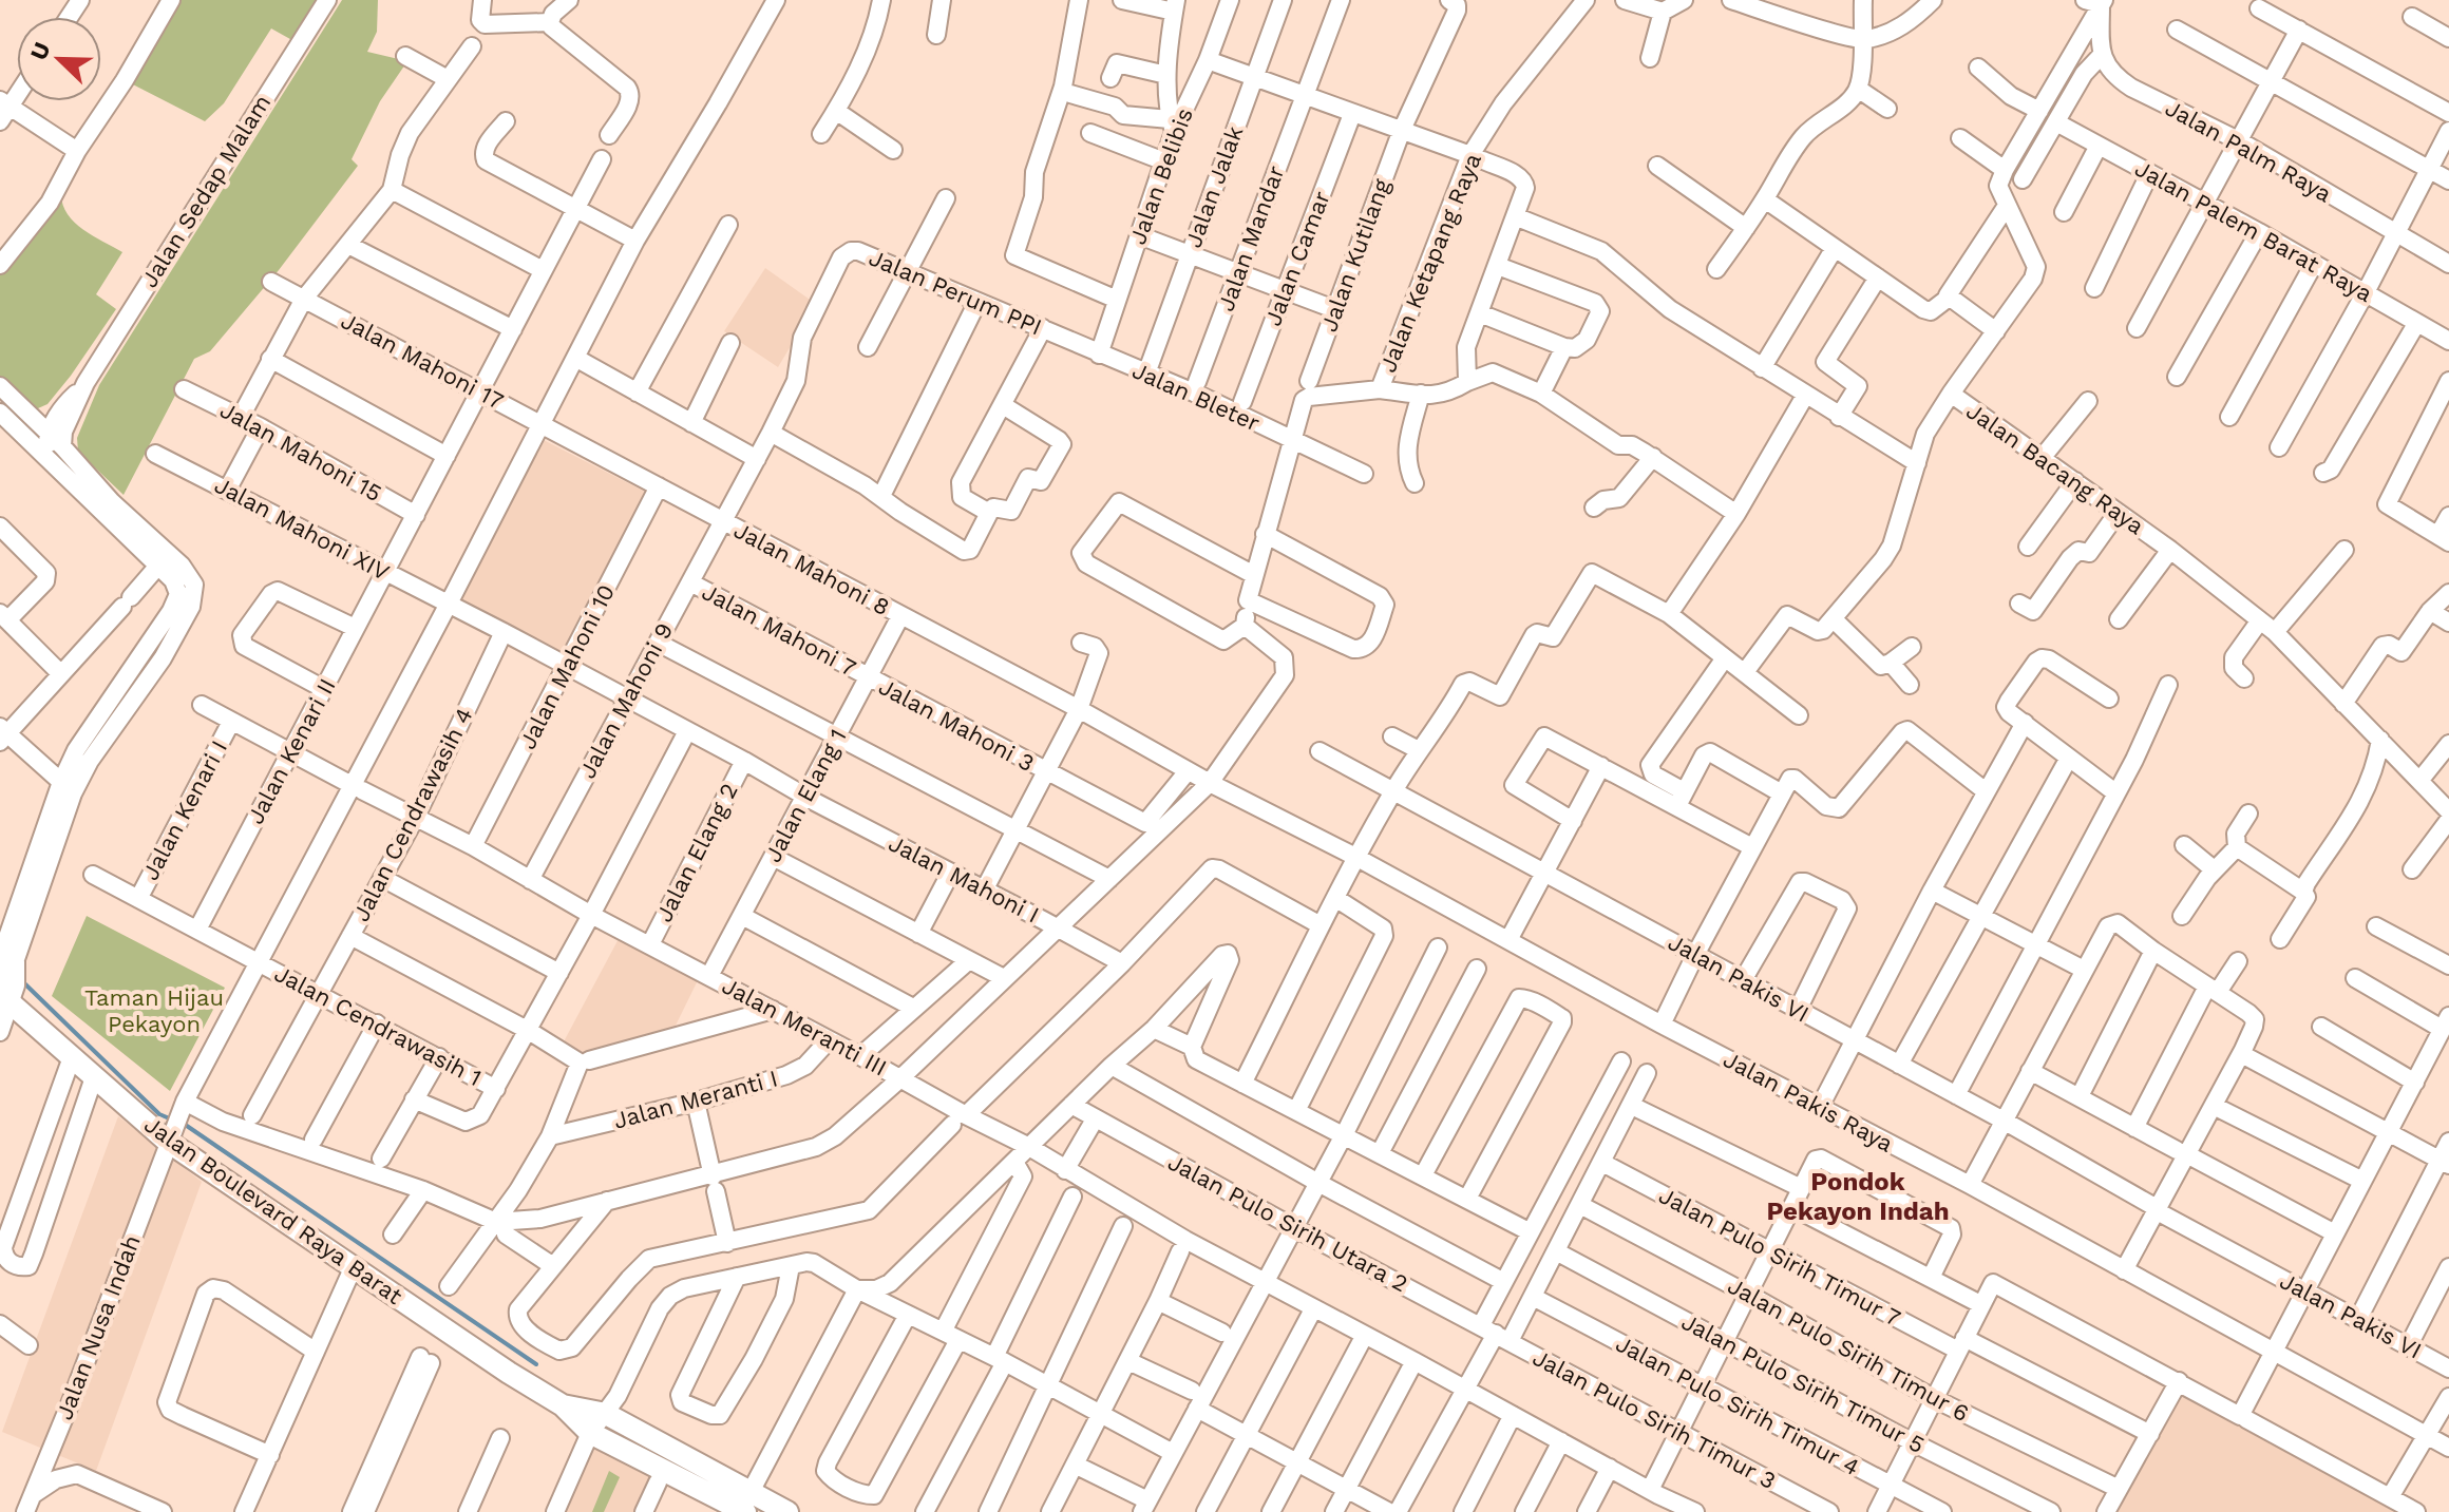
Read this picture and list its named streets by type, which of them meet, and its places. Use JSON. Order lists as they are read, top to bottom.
{
  "streets": {
    "main road": ["Jalan Boulevard Raya Barat"],
    "street": [
      "Jalan Palm Raya",
      "Jalan Belibis",
      "Jalan Jalak",
      "Jalan Sedap Malam",
      "Jalan Palem Barat Raya",
      "Jalan Mandar",
      "Jalan Kutilang",
      "Jalan Camar",
      "Jalan Ketapang Raya",
      "Jalan Perum PPI",
      "Jalan Mahoni 17",
      "Jalan Bleter",
      "Jalan Mahoni 15",
      "Jalan Bacang Raya",
      "Jalan Mahoni XIV",
      "Jalan Mahoni 8",
      "Jalan Mahoni 7",
      "Jalan Mahoni 10",
      "Jalan Mahoni 9",
      "Jalan Mahoni 3",
      "Jalan Kenari II",
      "Jalan Elang 1",
      "Jalan Kenari I",
      "Jalan Cendrawasih 4",
      "Jalan Elang 2",
      "Jalan Mahoni I",
      "Jalan Pakis VI",
      "Jalan Cendrawasih 1",
      "Jalan Meranti III",
      "Jalan Meranti I",
      "Jalan Pakis Raya",
      "Jalan Pulo Sirih Utara 2",
      "Jalan Pulo Sirih Timur 7",
      "Jalan Nusa Indah",
      "Jalan Pulo Sirih Timur 6",
      "Jalan Pulo Sirih Timur 5",
      "Jalan Pulo Sirih Timur 4",
      "Jalan Pulo Sirih Timur 3"
    ]
  },
  "crossings": [
    ["Jalan Belibis", "Jalan Perum PPI"],
    ["Jalan Belibis", "Jalan Bleter"],
    ["Jalan Jalak", "Jalan Bleter"],
    ["Jalan Kutilang", "Jalan Ketapang Raya"],
    ["Jalan Kutilang", "Jalan Bleter"],
    ["Jalan Perum PPI", "Jalan Bleter"],
    ["Jalan Perum PPI", "Jalan Mahoni 9"],
    ["Jalan Mahoni 17", "Jalan Mahoni 8"],
    ["Jalan Mahoni 17", "Jalan Mahoni 10"],
    ["Jalan Mahoni 17", "Jalan Kenari II"],
    ["Jalan Mahoni 17", "Jalan Nusa Indah"],
    ["Jalan Mahoni 15", "Jalan Kenari II"],
    ["Jalan Mahoni XIV", "Jalan Mahoni 10"],
    ["Jalan Mahoni XIV", "Jalan Mahoni 9"],
    ["Jalan Mahoni XIV", "Jalan Kenari II"],
    ["Jalan Mahoni XIV", "Jalan Cendrawasih 4"],
    ["Jalan Mahoni XIV", "Jalan Mahoni I"],
    ["Jalan Mahoni XIV", "Jalan Nusa Indah"],
    ["Jalan Mahoni 8", "Jalan Mahoni 10"],
    ["Jalan Mahoni 8", "Jalan Mahoni 9"],
    ["Jalan Mahoni 8", "Jalan Elang 1"],
    ["Jalan Mahoni 8", "Jalan Pakis Raya"],
    ["Jalan Mahoni 7", "Jalan Mahoni 9"],
    ["Jalan Mahoni 7", "Jalan Mahoni 3"],
    ["Jalan Mahoni 7", "Jalan Elang 1"],
    ["Jalan Mahoni 10", "Jalan Meranti III"],
    ["Jalan Mahoni 9", "Jalan Mahoni I"],
    ["Jalan Mahoni 9", "Jalan Meranti III"],
    ["Jalan Mahoni 3", "Jalan Elang 1"],
    ["Jalan Mahoni 3", "Jalan Pakis Raya"],
    ["Jalan Kenari II", "Jalan Cendrawasih 1"],
    ["Jalan Kenari II", "Jalan Meranti III"],
    ["Jalan Elang 1", "Jalan Mahoni I"],
    ["Jalan Elang 1", "Jalan Meranti III"],
    ["Jalan Kenari I", "Jalan Cendrawasih 1"],
    ["Jalan Kenari I", "Jalan Meranti III"],
    ["Jalan Cendrawasih 4", "Jalan Cendrawasih 1"],
    ["Jalan Cendrawasih 4", "Jalan Meranti III"],
    ["Jalan Elang 2", "Jalan Mahoni I"],
    ["Jalan Elang 2", "Jalan Meranti III"],
    ["Jalan Cendrawasih 1", "Jalan Nusa Indah"],
    ["Jalan Meranti III", "Jalan Meranti I"],
    ["Jalan Meranti III", "Jalan Nusa Indah"],
    ["Jalan Boulevard Raya Barat", "Jalan Nusa Indah"],
    ["Jalan Pulo Sirih Utara 2", "Jalan Pulo Sirih Timur 3"]
  ],
  "districts": ["Pondok Pekayon Indah"],
  "parks": ["Taman Hijau Pekayon"],
  "north": "top left"
}
